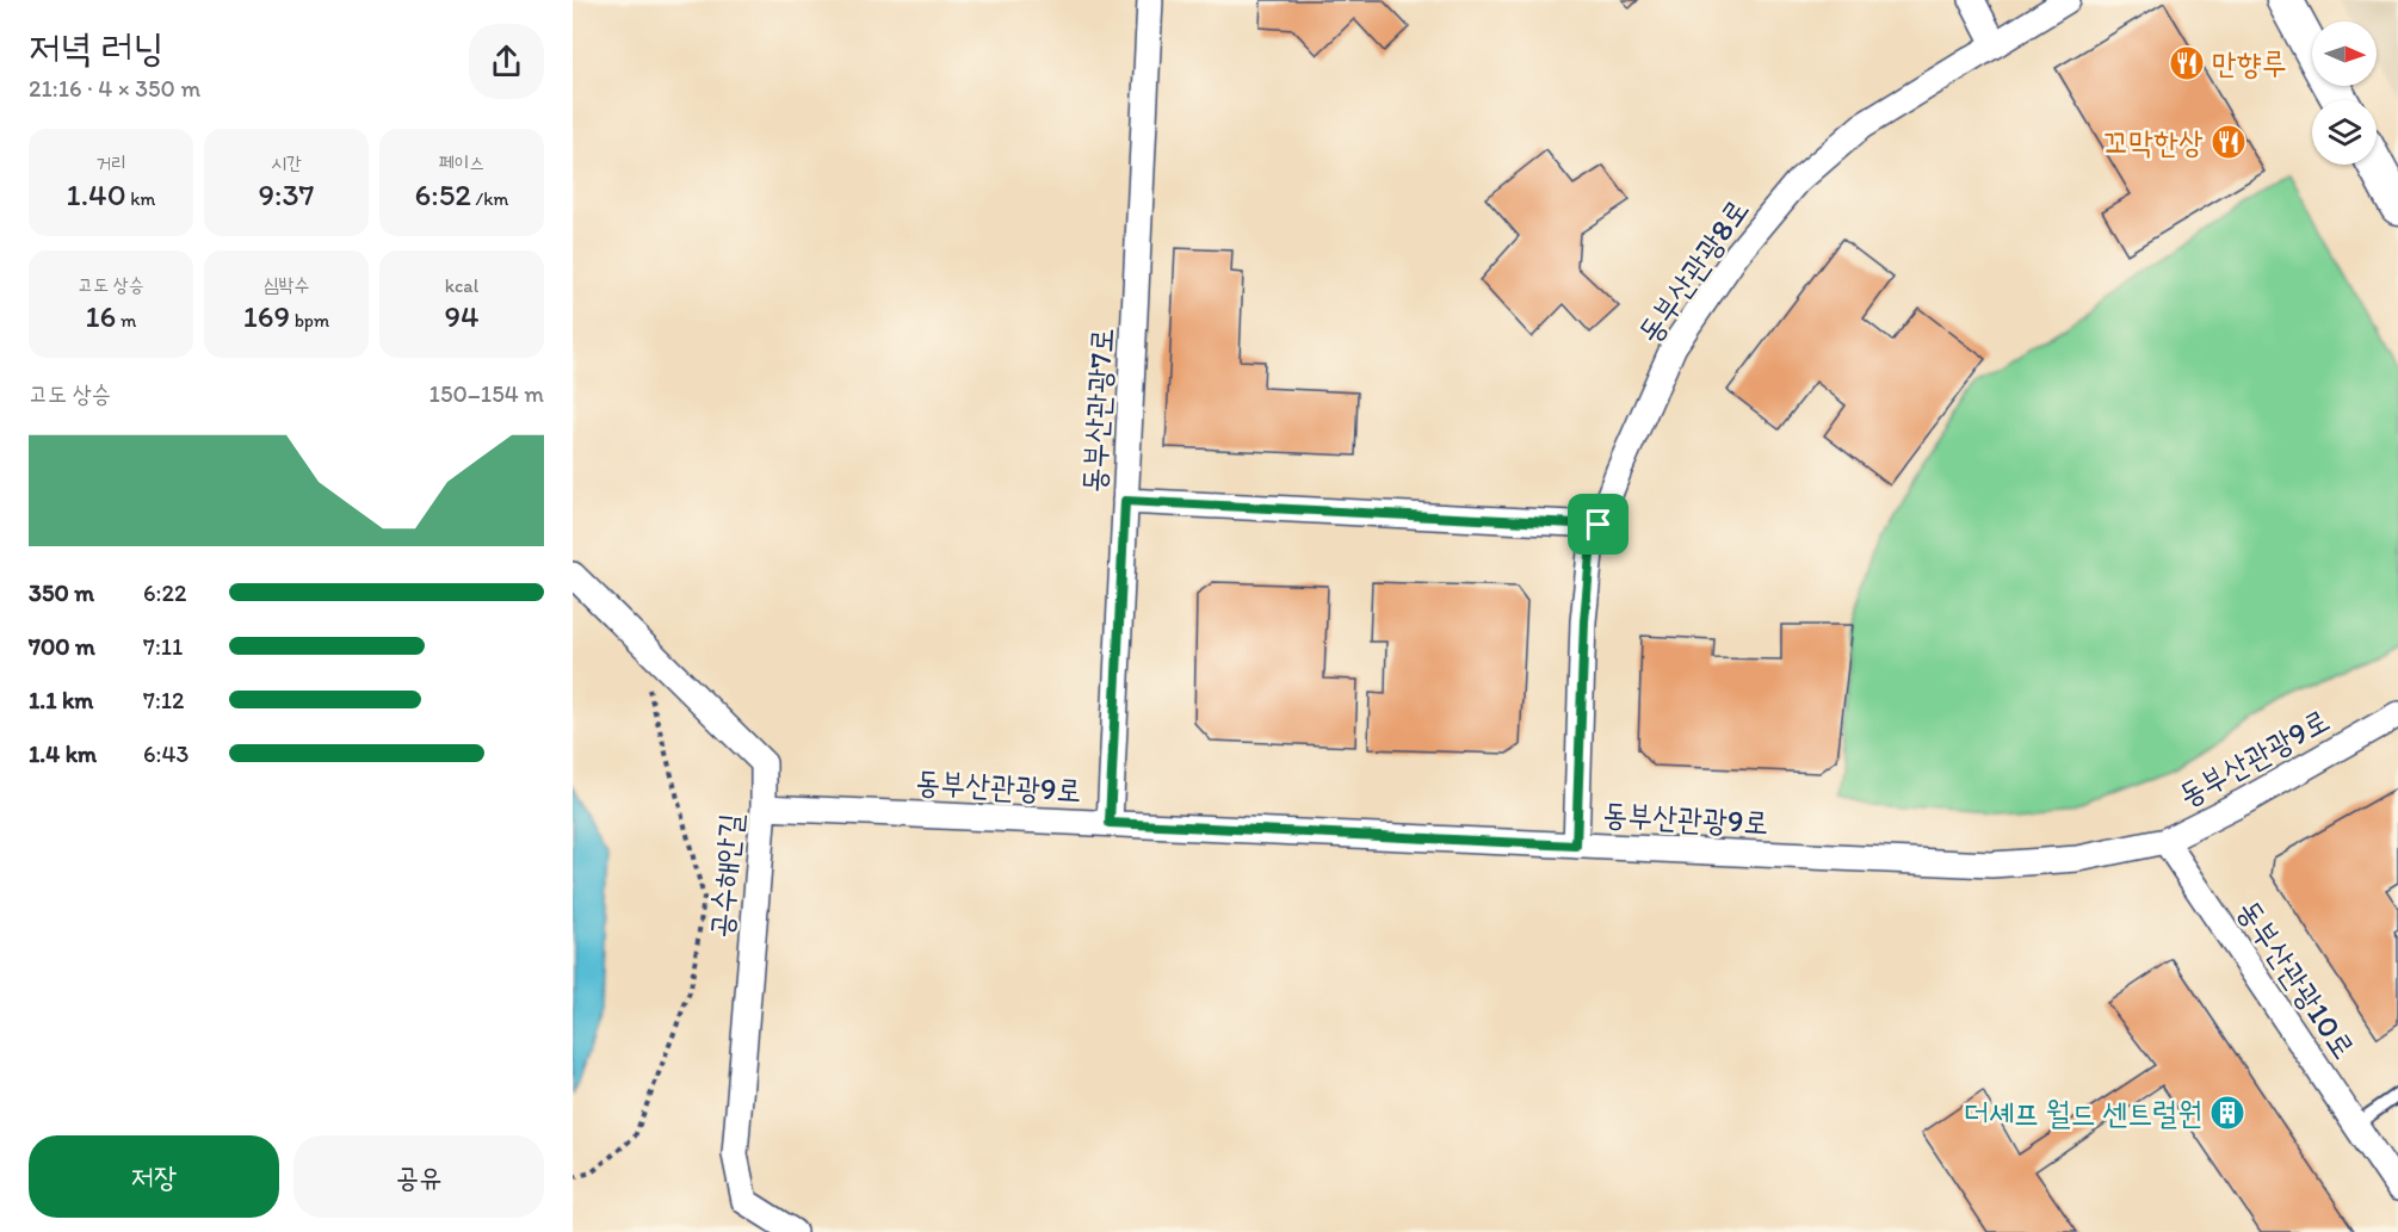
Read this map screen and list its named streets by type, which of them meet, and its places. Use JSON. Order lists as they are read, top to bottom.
{
  "streets": {
    "street": [
      "동부산관광8로",
      "동부산관광7로",
      "동부산관광9로",
      "공수해안길",
      "동부산관광10로"
    ]
  },
  "crossings": [
    ["동부산관광8로", "동부산관광9로"],
    ["동부산관광7로", "동부산관광9로"],
    ["동부산관광9로", "공수해안길"],
    ["동부산관광9로", "동부산관광10로"]
  ],
  "places": {
    "restaurant": ["만향루", "꼬막한상"],
    "building": ["더셰프 월드 센트럴원"]
  },
  "north": "right",
  "page": {
    "heading": ["저녁 러닝", "21:16 · 4 × 350 m"],
    "stats": [
      ["거리", "1.40 km"],
      ["시간", "9:37"],
      ["페이스", "6:52 /km"],
      ["고도 상승", "16 m"],
      ["심박수", "169 bpm"],
      ["kcal", "94"]
    ],
    "chart": ["고도 상승", "150–154 m"],
    "list": [
      {
        "name": "350 m",
        "note": "6:22"
      },
      {
        "name": "700 m",
        "note": "7:11"
      },
      {
        "name": "1.1 km",
        "note": "7:12"
      },
      {
        "name": "1.4 km",
        "note": "6:43"
      }
    ],
    "buttons": ["저장", "공유"]
  }
}
